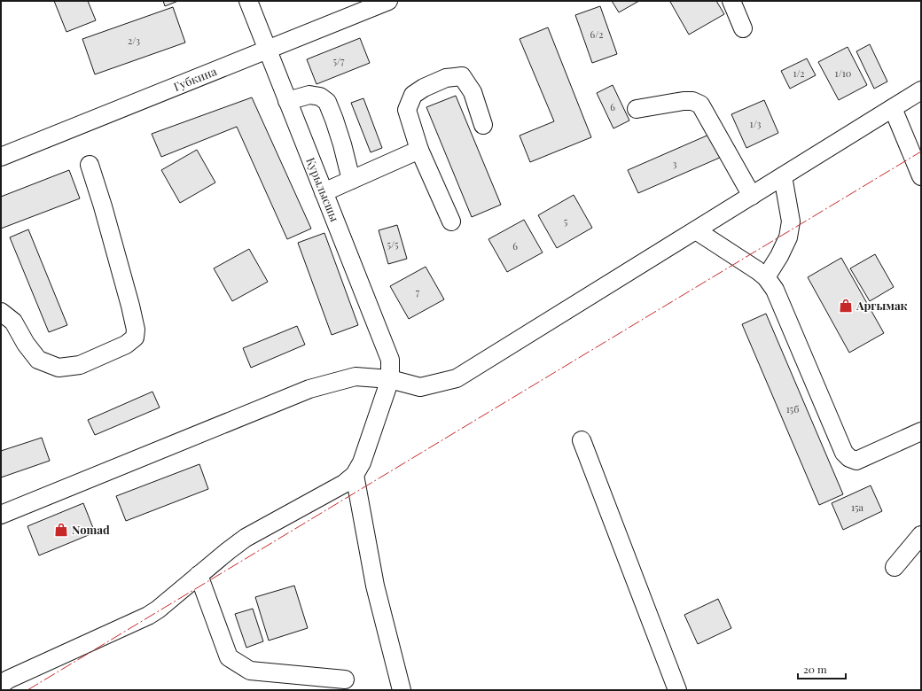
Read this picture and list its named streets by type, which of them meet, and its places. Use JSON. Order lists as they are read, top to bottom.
{
  "streets": {
    "street": ["Губкина", "Курылысшы"]
  },
  "crossings": [
    ["Губкина", "Курылысшы"]
  ],
  "places": {
    "shop": ["Аргымак", "Nomad"]
  },
  "house_numbers": [
    "6/2",
    "2/3",
    "5/7",
    "1/2",
    "1/10",
    "6",
    "1/3",
    "3",
    "5",
    "5/5",
    "6",
    "7",
    "15б",
    "15а"
  ],
  "scale_bar": "20 m"
}
